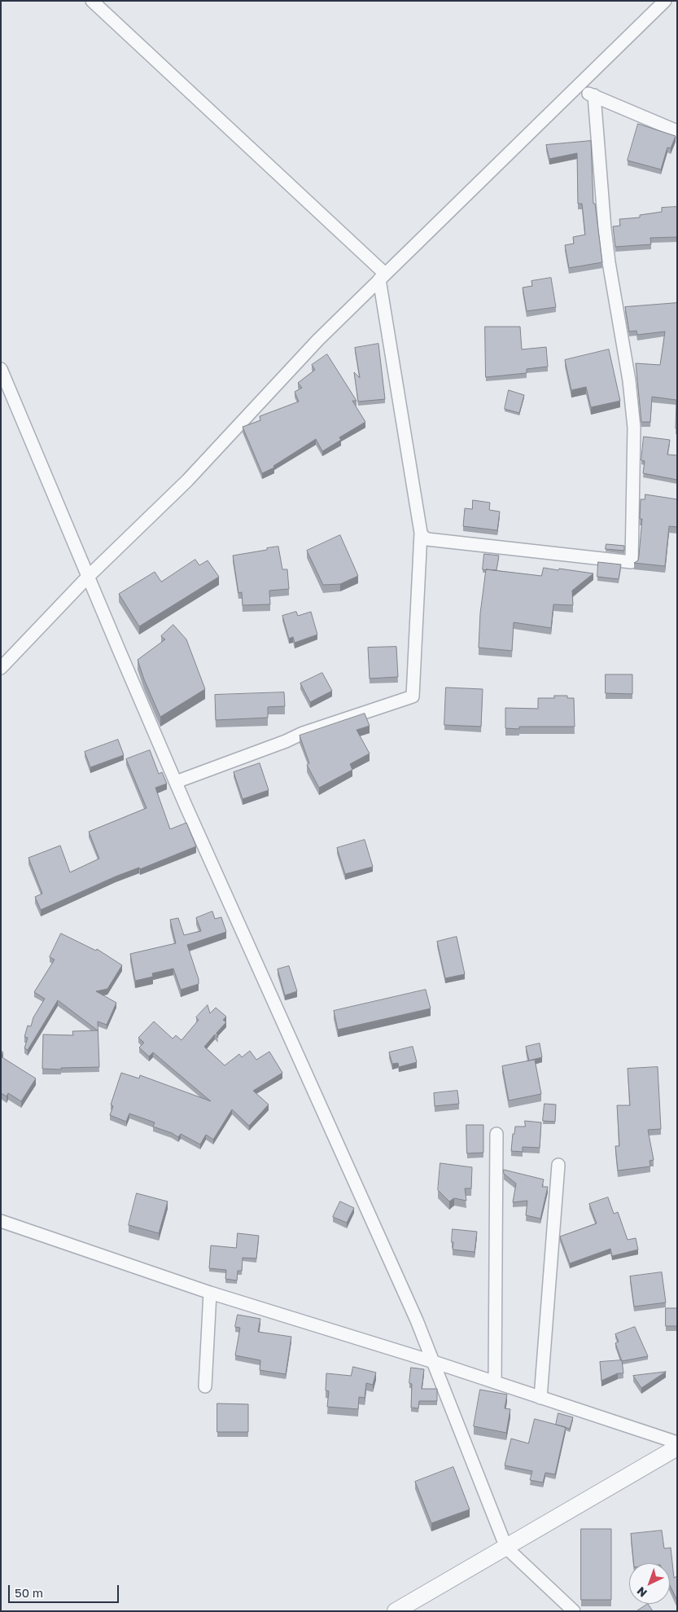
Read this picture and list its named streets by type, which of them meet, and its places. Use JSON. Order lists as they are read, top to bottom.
{
  "scale_bar": "50 m",
  "north": "bottom left"
}
